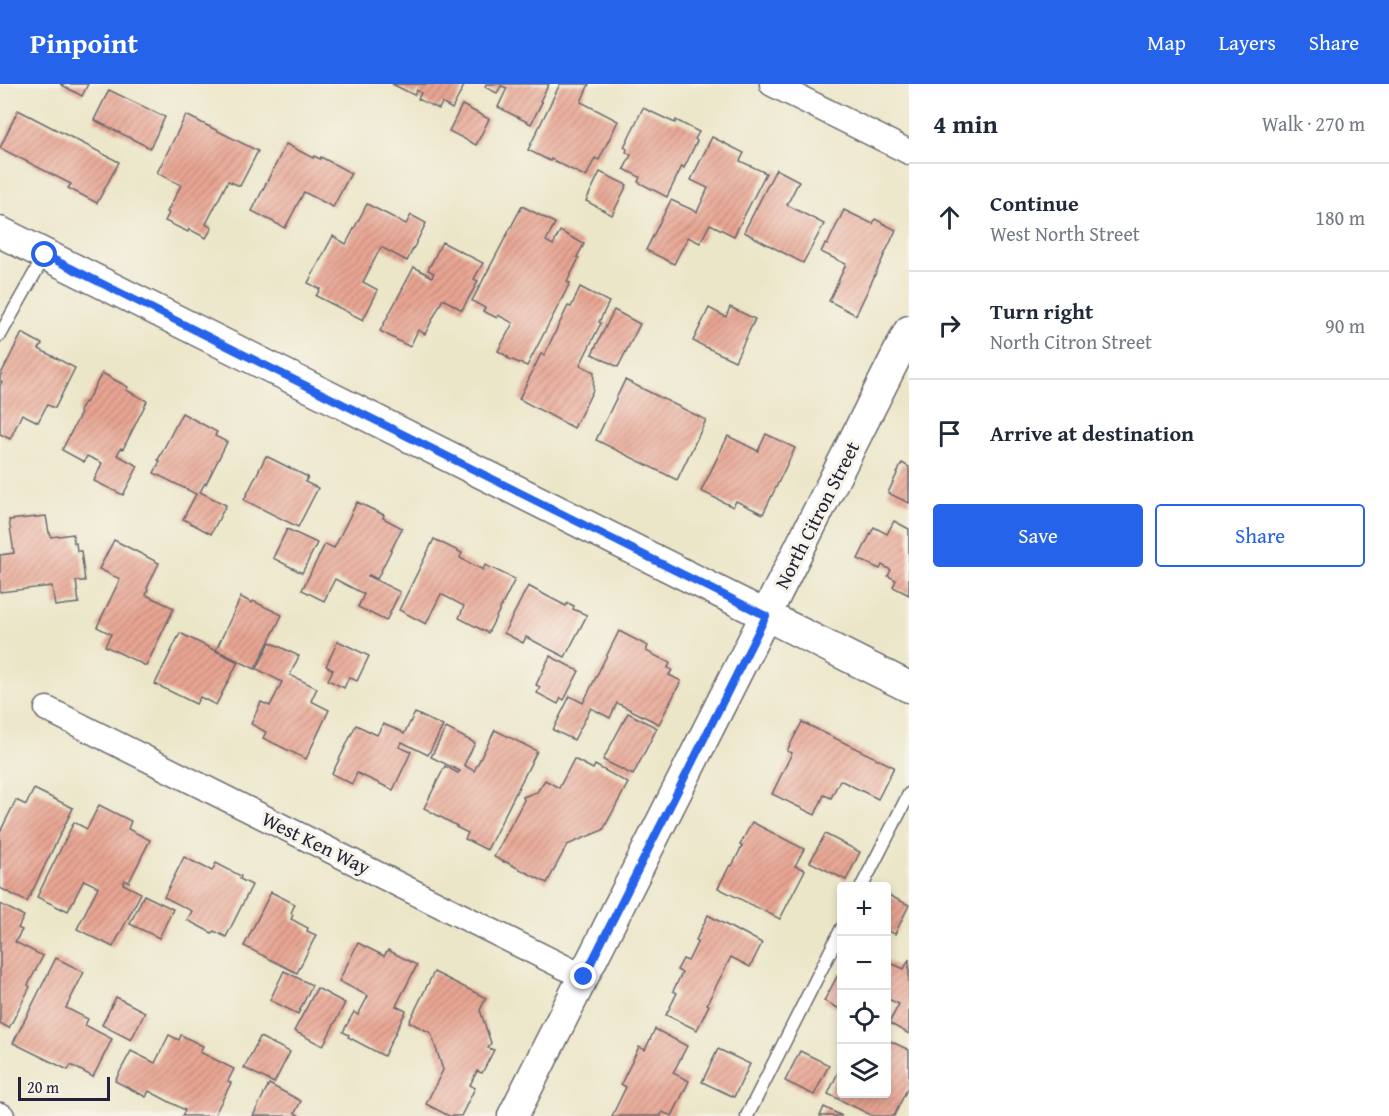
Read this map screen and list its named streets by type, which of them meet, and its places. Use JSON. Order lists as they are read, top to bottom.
{
  "streets": {
    "street": ["North Citron Street", "West Ken Way"]
  },
  "crossings": [
    ["North Citron Street", "West Ken Way"]
  ],
  "scale_bar": "20 m",
  "page": {
    "header": "Pinpoint",
    "nav": ["Map", "Layers", "Share"],
    "heading": ["4 min", "Walk · 270 m"],
    "list": [
      ["Continue", "West North Street", "180 m"],
      ["Turn right", "North Citron Street", "90 m"],
      "Arrive at destination"
    ],
    "buttons": ["Save", "Share"],
    "map_buttons": ["+", "−"],
    "scale": "20 m"
  }
}
